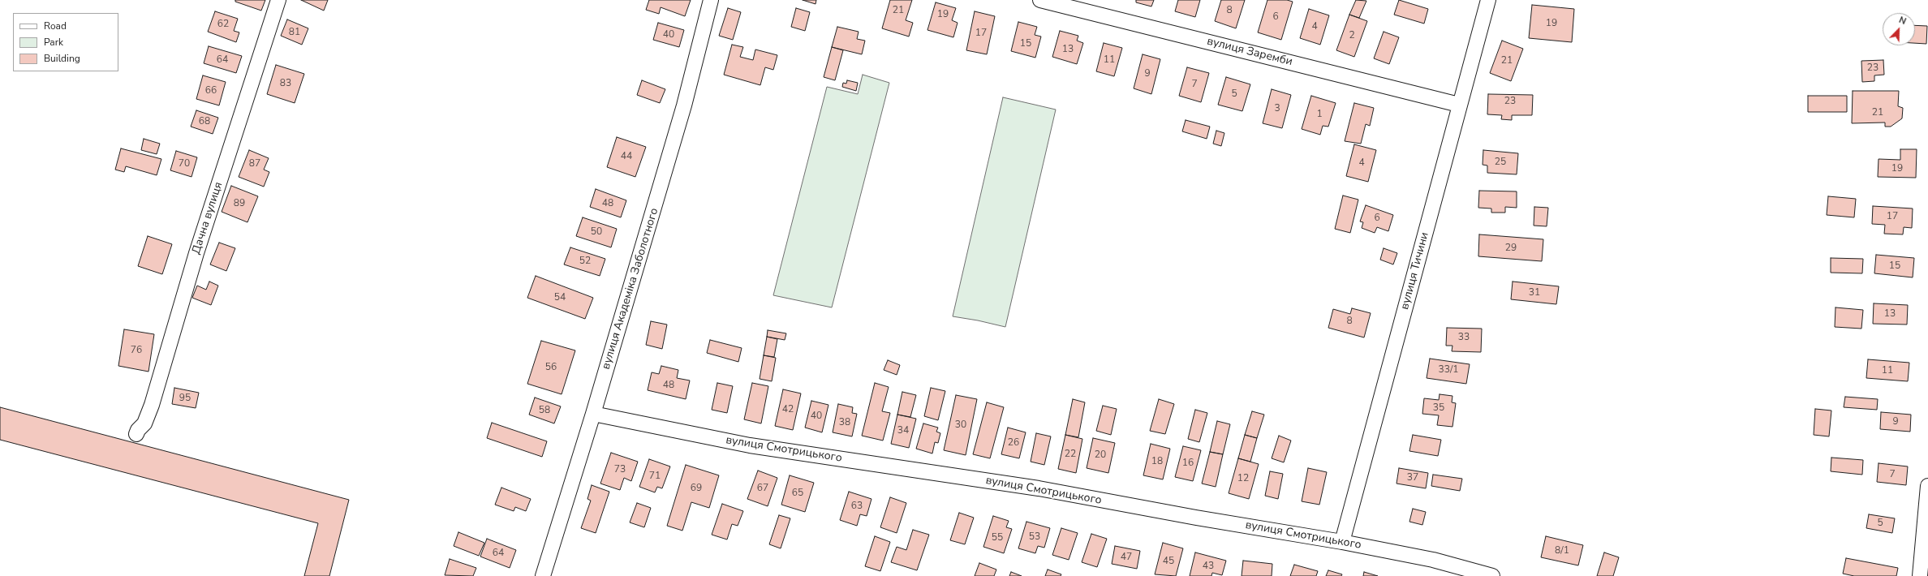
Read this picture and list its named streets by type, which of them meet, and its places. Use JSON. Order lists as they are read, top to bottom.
{
  "streets": {
    "street": [
      "вулиця Заремби",
      "Дачна вулиця",
      "вулиця Тичини",
      "вулиця Академіка Заболотного",
      "вулиця Смотрицького"
    ]
  },
  "crossings": [
    ["вулиця Заремби", "вулиця Тичини"],
    ["вулиця Тичини", "вулиця Смотрицького"],
    ["вулиця Академіка Заболотного", "вулиця Смотрицького"]
  ],
  "house_numbers": [
    "21",
    "8",
    "19",
    "6",
    "19",
    "62",
    "4",
    "81",
    "17",
    "40",
    "2",
    "15",
    "13",
    "64",
    "11",
    "21",
    "23",
    "9",
    "83",
    "7",
    "66",
    "5",
    "23",
    "3",
    "21",
    "1",
    "68",
    "44",
    "25",
    "4",
    "70",
    "87",
    "19",
    "89",
    "48",
    "17",
    "6",
    "50",
    "29",
    "52",
    "15",
    "31",
    "54",
    "13",
    "8",
    "33",
    "76",
    "56",
    "33/1",
    "11",
    "48",
    "95",
    "35",
    "42",
    "58",
    "40",
    "9",
    "38",
    "30",
    "34",
    "26",
    "22",
    "20",
    "18",
    "16",
    "73",
    "7",
    "71",
    "37",
    "12",
    "69",
    "67",
    "65",
    "63",
    "5",
    "53",
    "55",
    "8/1",
    "64",
    "47",
    "45",
    "43"
  ],
  "legend": ["Road", "Park", "Building"],
  "north": "top right"
}
